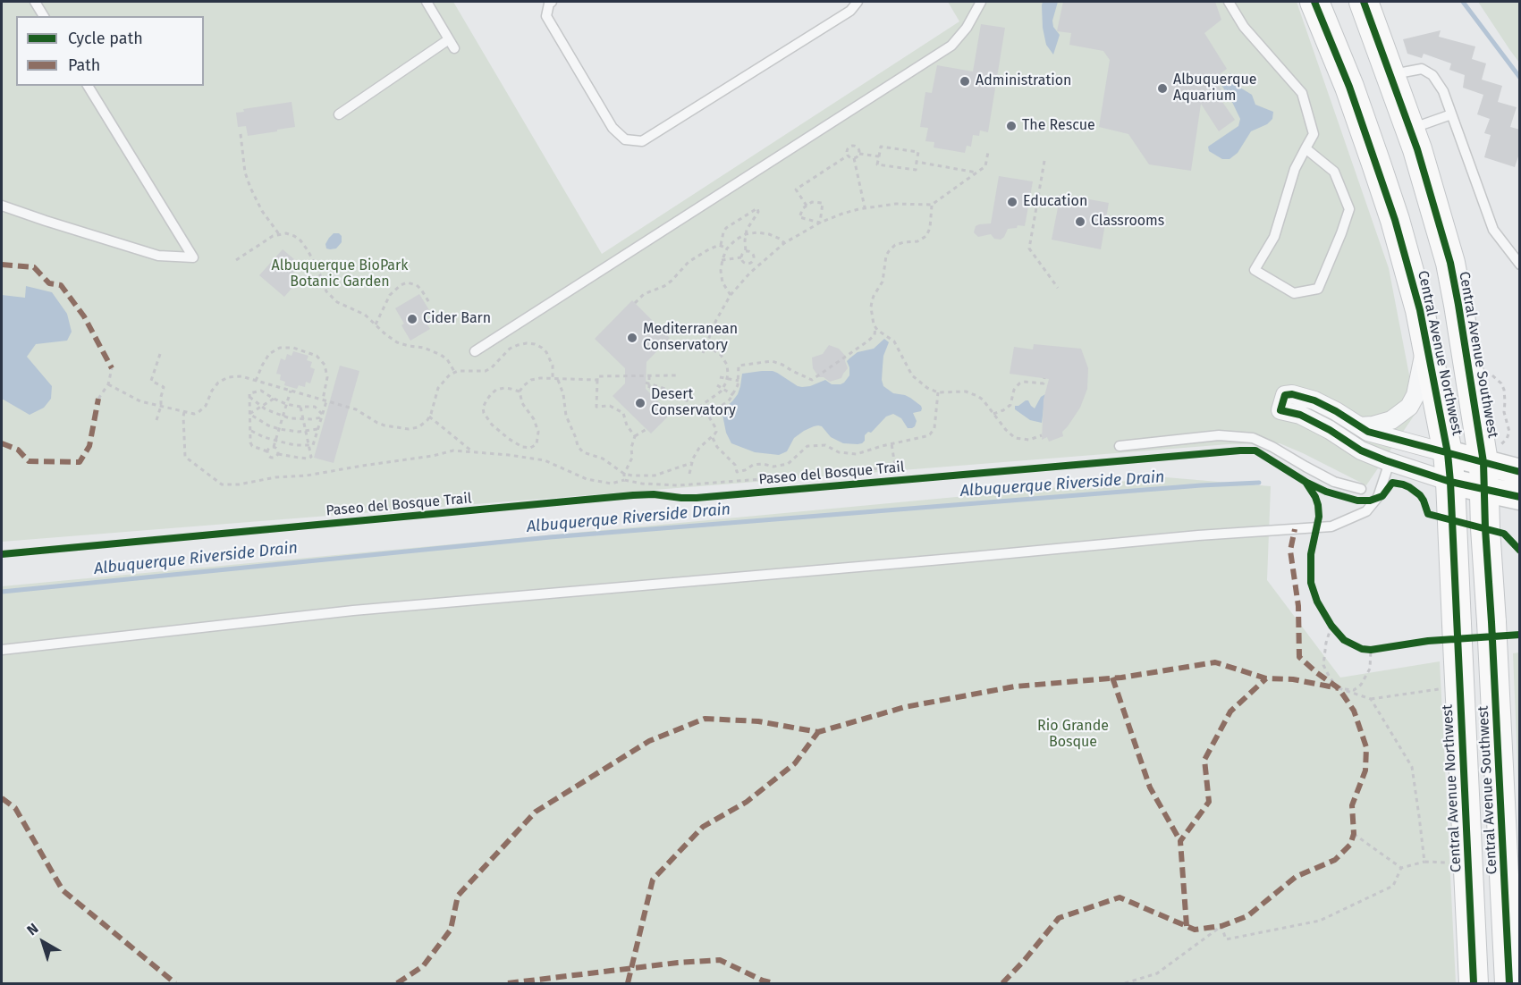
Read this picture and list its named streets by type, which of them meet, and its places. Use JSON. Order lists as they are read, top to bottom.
{
  "streets": {
    "main road": ["Central Avenue Northwest", "Central Avenue Southwest"],
    "cycle path": ["Paseo del Bosque Trail"]
  },
  "water": ["Albuquerque Riverside Drain"],
  "parks": ["Albuquerque BioPark Botanic Garden", "Rio Grande Bosque"],
  "places": [
    "Administration",
    "Albuquerque Aquarium",
    "The Rescue",
    "Education",
    "Classrooms",
    "Cider Barn",
    "Mediterranean Conservatory",
    "Desert Conservatory"
  ],
  "legend": ["Cycle path", "Path"],
  "north": "top left"
}
